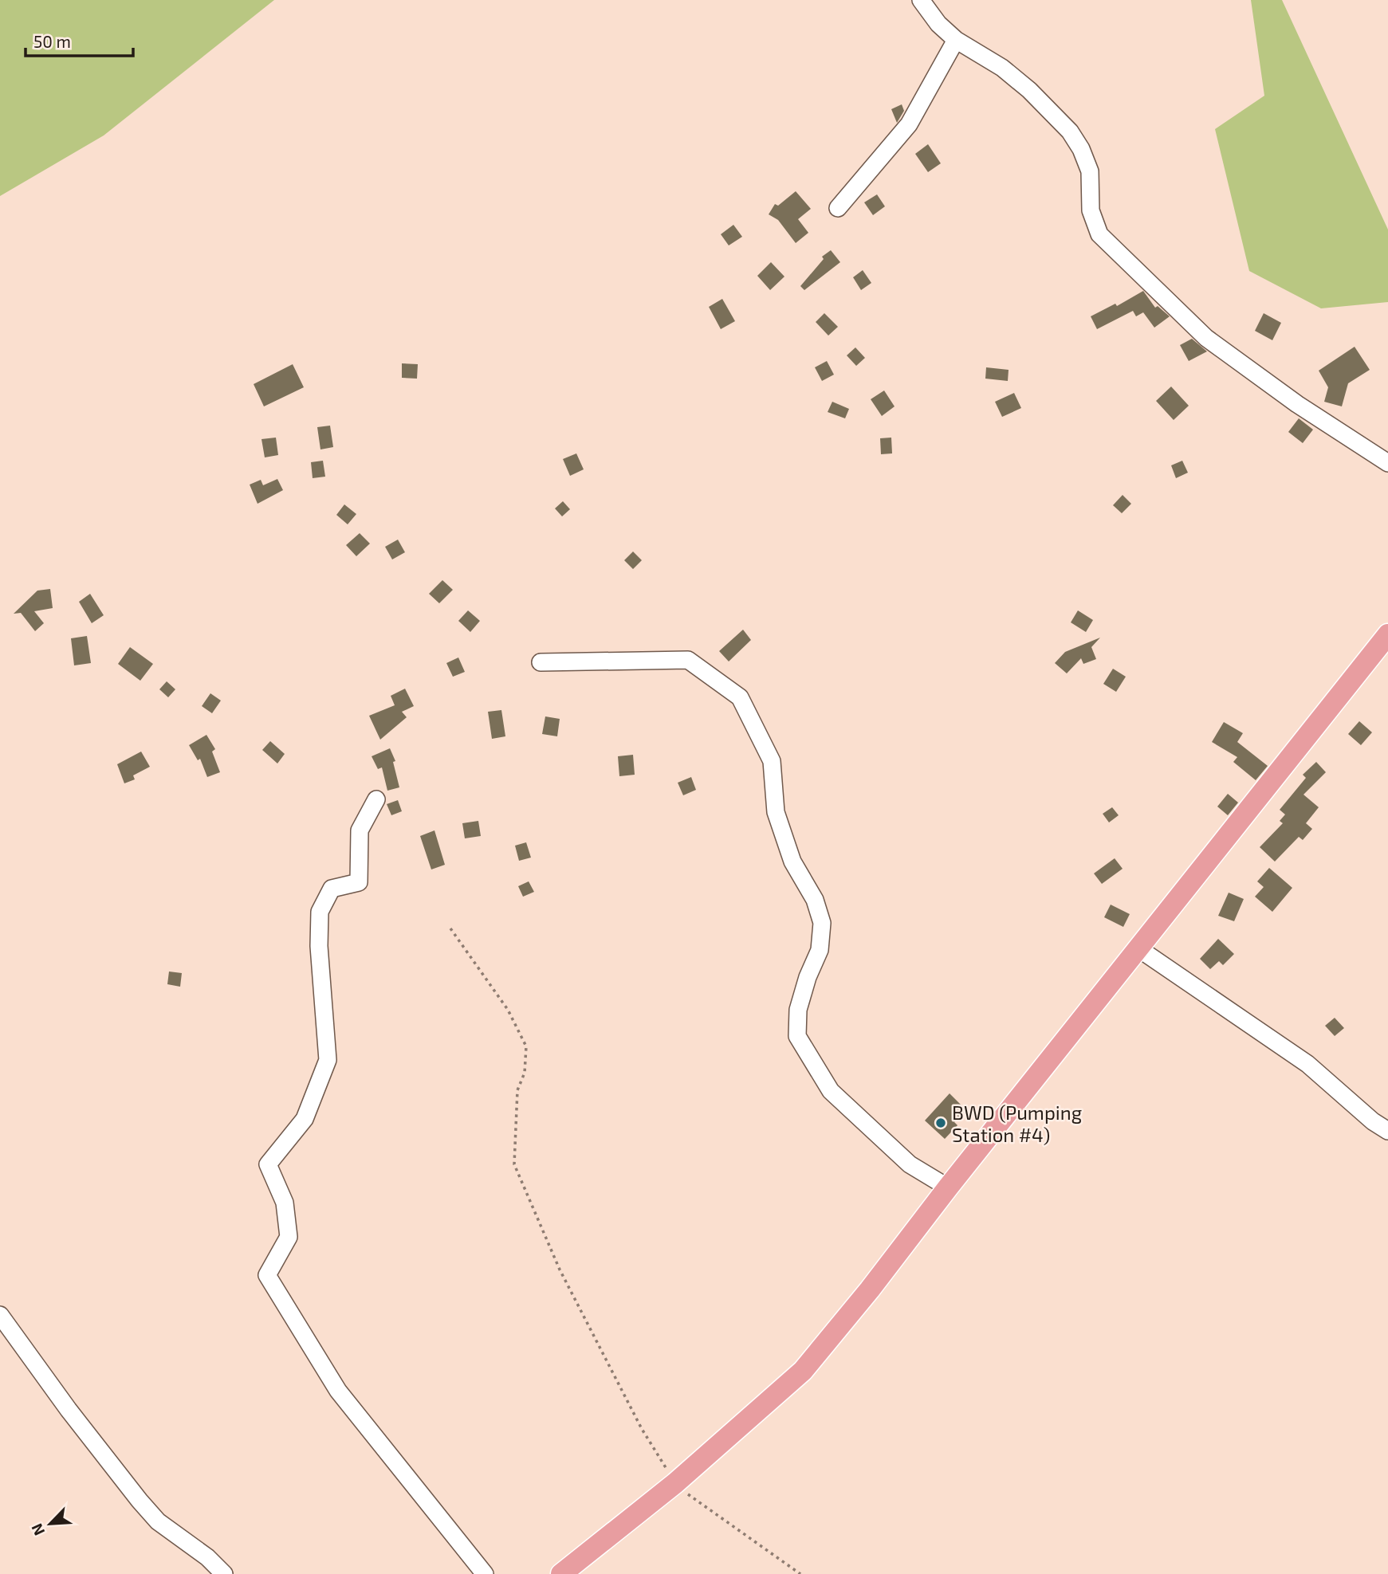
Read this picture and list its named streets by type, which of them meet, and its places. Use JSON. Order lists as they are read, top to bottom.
{
  "places": ["BWD (Pumping Station #4)"],
  "scale_bar": "50 m",
  "north": "bottom left"
}
